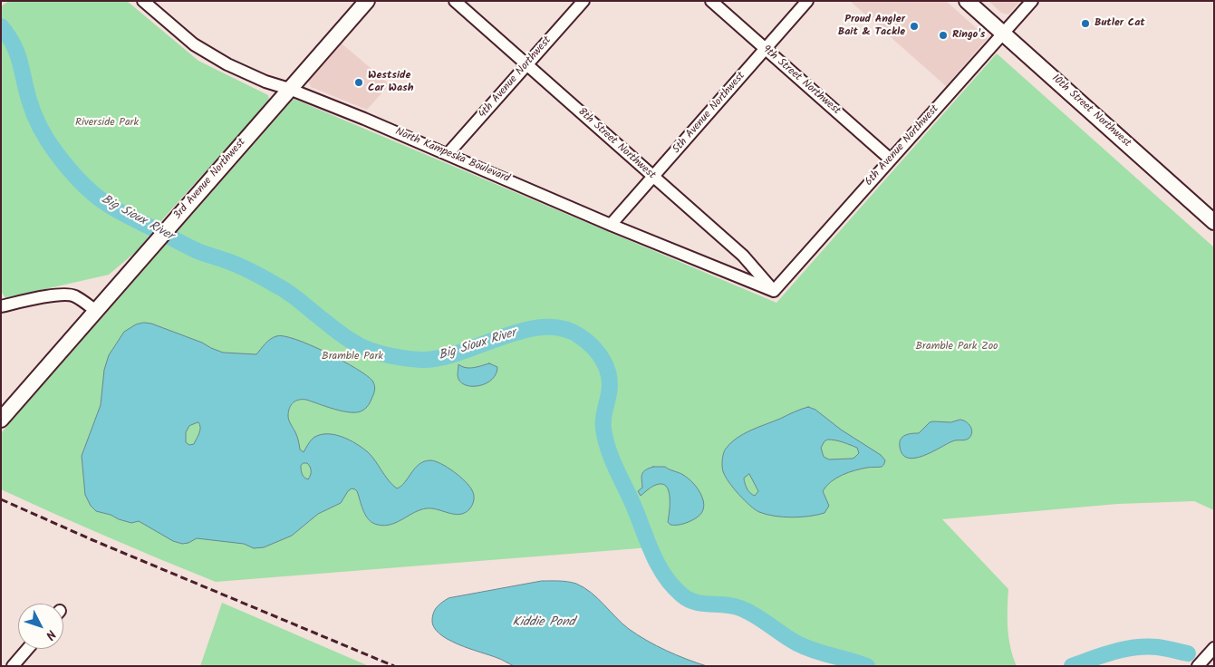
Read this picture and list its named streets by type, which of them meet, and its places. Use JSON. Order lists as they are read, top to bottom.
{
  "streets": {
    "main road": ["10th Street Northwest", "3rd Avenue Northwest"],
    "street": [
      "4th Avenue Northwest",
      "9th Street Northwest",
      "5th Avenue Northwest",
      "8th Street Northwest",
      "6th Avenue Northwest",
      "North Kampeska Boulevard"
    ]
  },
  "crossings": [
    ["4th Avenue Northwest", "8th Street Northwest"],
    ["4th Avenue Northwest", "North Kampeska Boulevard"],
    ["9th Street Northwest", "5th Avenue Northwest"],
    ["9th Street Northwest", "6th Avenue Northwest"],
    ["10th Street Northwest", "6th Avenue Northwest"],
    ["5th Avenue Northwest", "8th Street Northwest"],
    ["5th Avenue Northwest", "North Kampeska Boulevard"],
    ["8th Street Northwest", "6th Avenue Northwest"],
    ["8th Street Northwest", "North Kampeska Boulevard"],
    ["6th Avenue Northwest", "North Kampeska Boulevard"],
    ["North Kampeska Boulevard", "3rd Avenue Northwest"]
  ],
  "water": ["Big Sioux River", "Kiddie Pond"],
  "parks": ["Riverside Park", "Bramble Park Zoo", "Bramble Park"],
  "places": [
    "Butler Cat",
    "Proud Angler Bait & Tackle",
    "Ringo's",
    "Westside Car Wash"
  ],
  "north": "bottom right"
}
